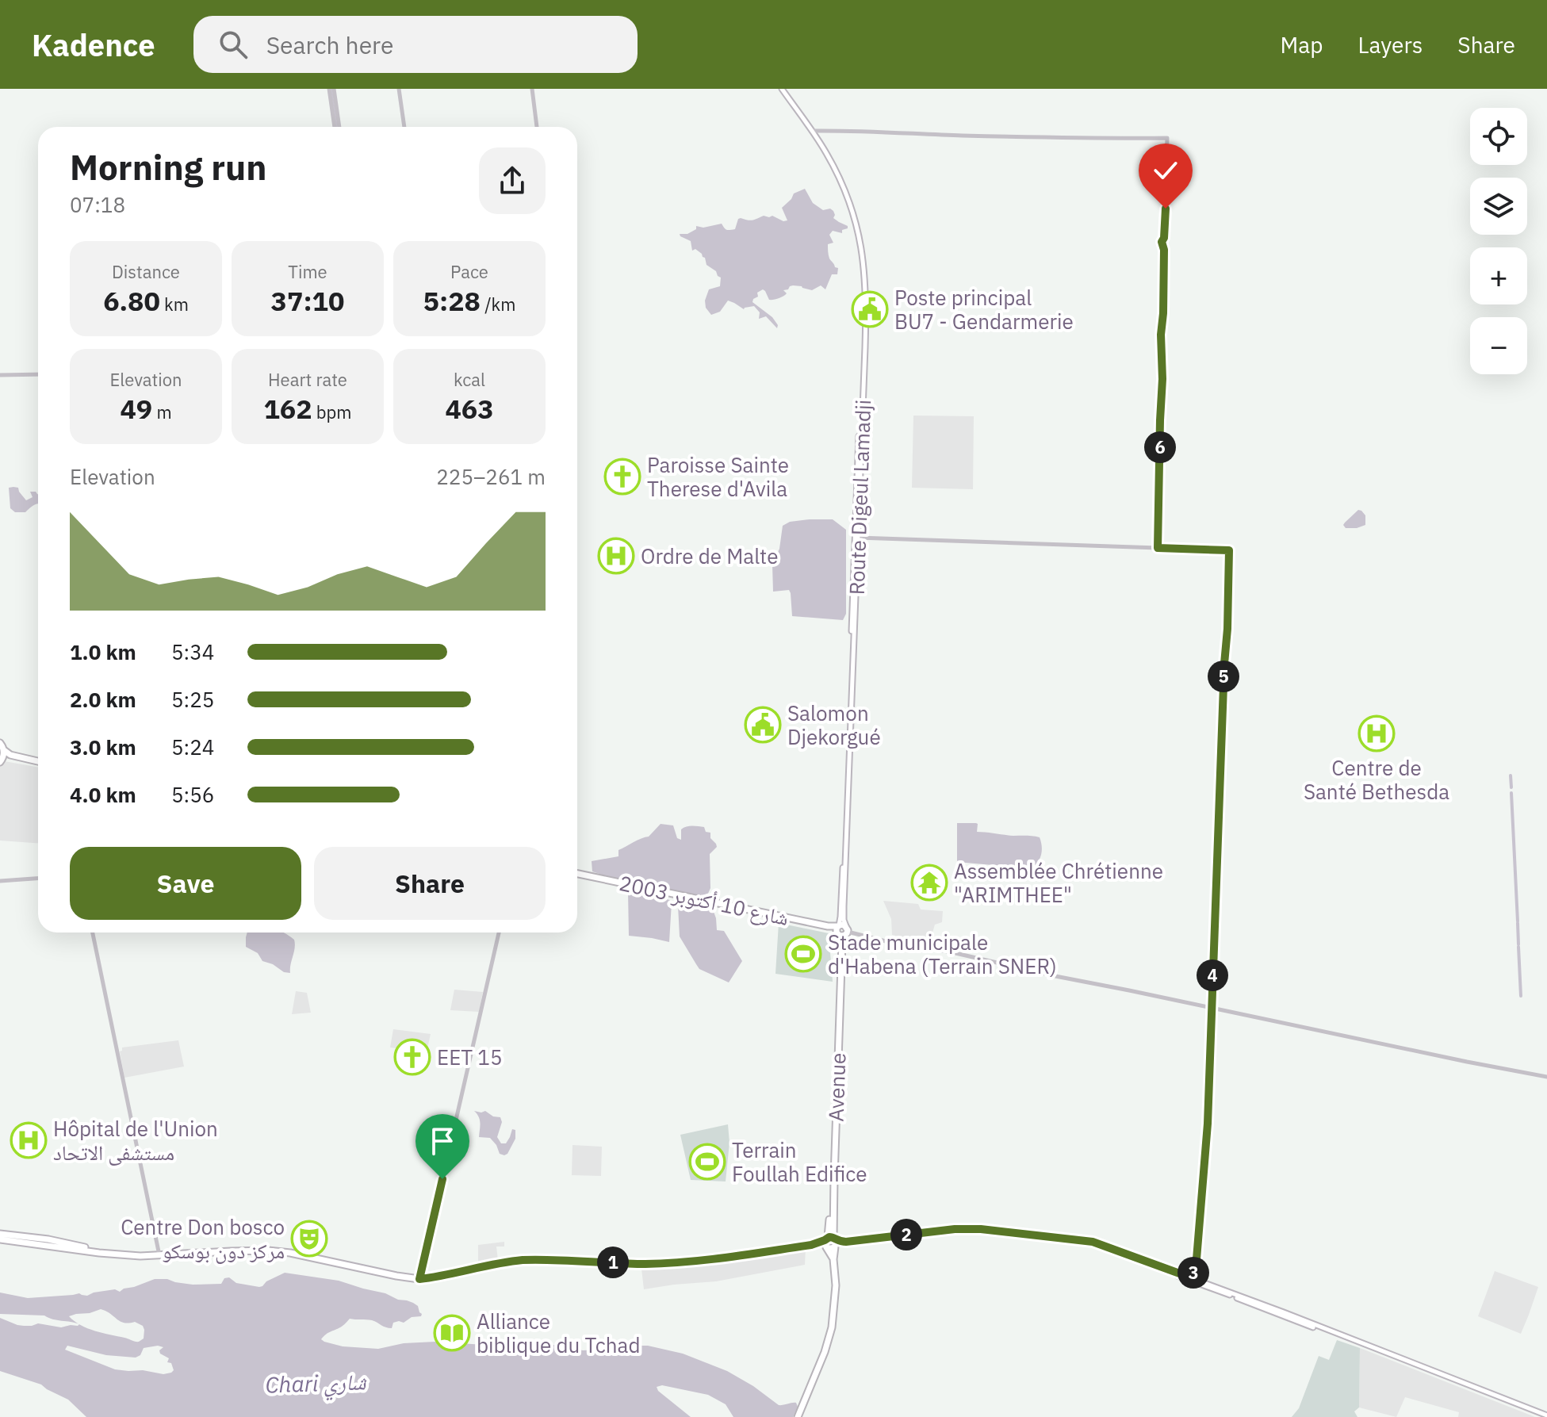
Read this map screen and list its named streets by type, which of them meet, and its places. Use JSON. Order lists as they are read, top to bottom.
{
  "streets": {
    "main road": ["Route Digeul Lamadji", "شارع 10 أكتوبر 2003"]
  },
  "crossings": [
    ["Route Digeul Lamadji", "شارع 10 أكتوبر 2003"]
  ],
  "water": ["Chari شاري"],
  "places": {
    "public building": ["Poste principal BU7 - Gendarmerie", "Salomon Djekorgué"],
    "church": ["Paroisse Sainte Therese d'Avila", "EET 15"],
    "hospital": ["Ordre de Malte", "Centre de Santé Bethesda", "Hôpital de l'Union مستشفى الاتحاد"],
    "temple": ["Assemblée Chrétienne \"ARIMTHEE\""],
    "sports": ["Stade municipale d'Habena (Terrain SNER)", "Terrain Foullah Edifice"],
    "theatre": ["Centre Don bosco مركز دون بوسكو"],
    "library": ["Alliance biblique du Tchad"]
  },
  "page": {
    "header": "Kadence",
    "search": "Search here",
    "nav": ["Map", "Layers", "Share"],
    "map_buttons": ["+", "−"],
    "heading": ["Morning run", "07:18"],
    "stats": [
      ["Distance", "6.80 km"],
      ["Time", "37:10"],
      ["Pace", "5:28 /km"],
      ["Elevation", "49 m"],
      ["Heart rate", "162 bpm"],
      ["kcal", "463"]
    ],
    "pins": [
      "6",
      "5",
      "4",
      "2",
      "1",
      "3"
    ],
    "chart": ["Elevation", "225–261 m"],
    "list": [
      {
        "name": "1.0 km",
        "note": "5:34"
      },
      {
        "name": "2.0 km",
        "note": "5:25"
      },
      {
        "name": "3.0 km",
        "note": "5:24"
      },
      {
        "name": "4.0 km",
        "note": "5:56"
      }
    ],
    "buttons": ["Save", "Share"]
  }
}
